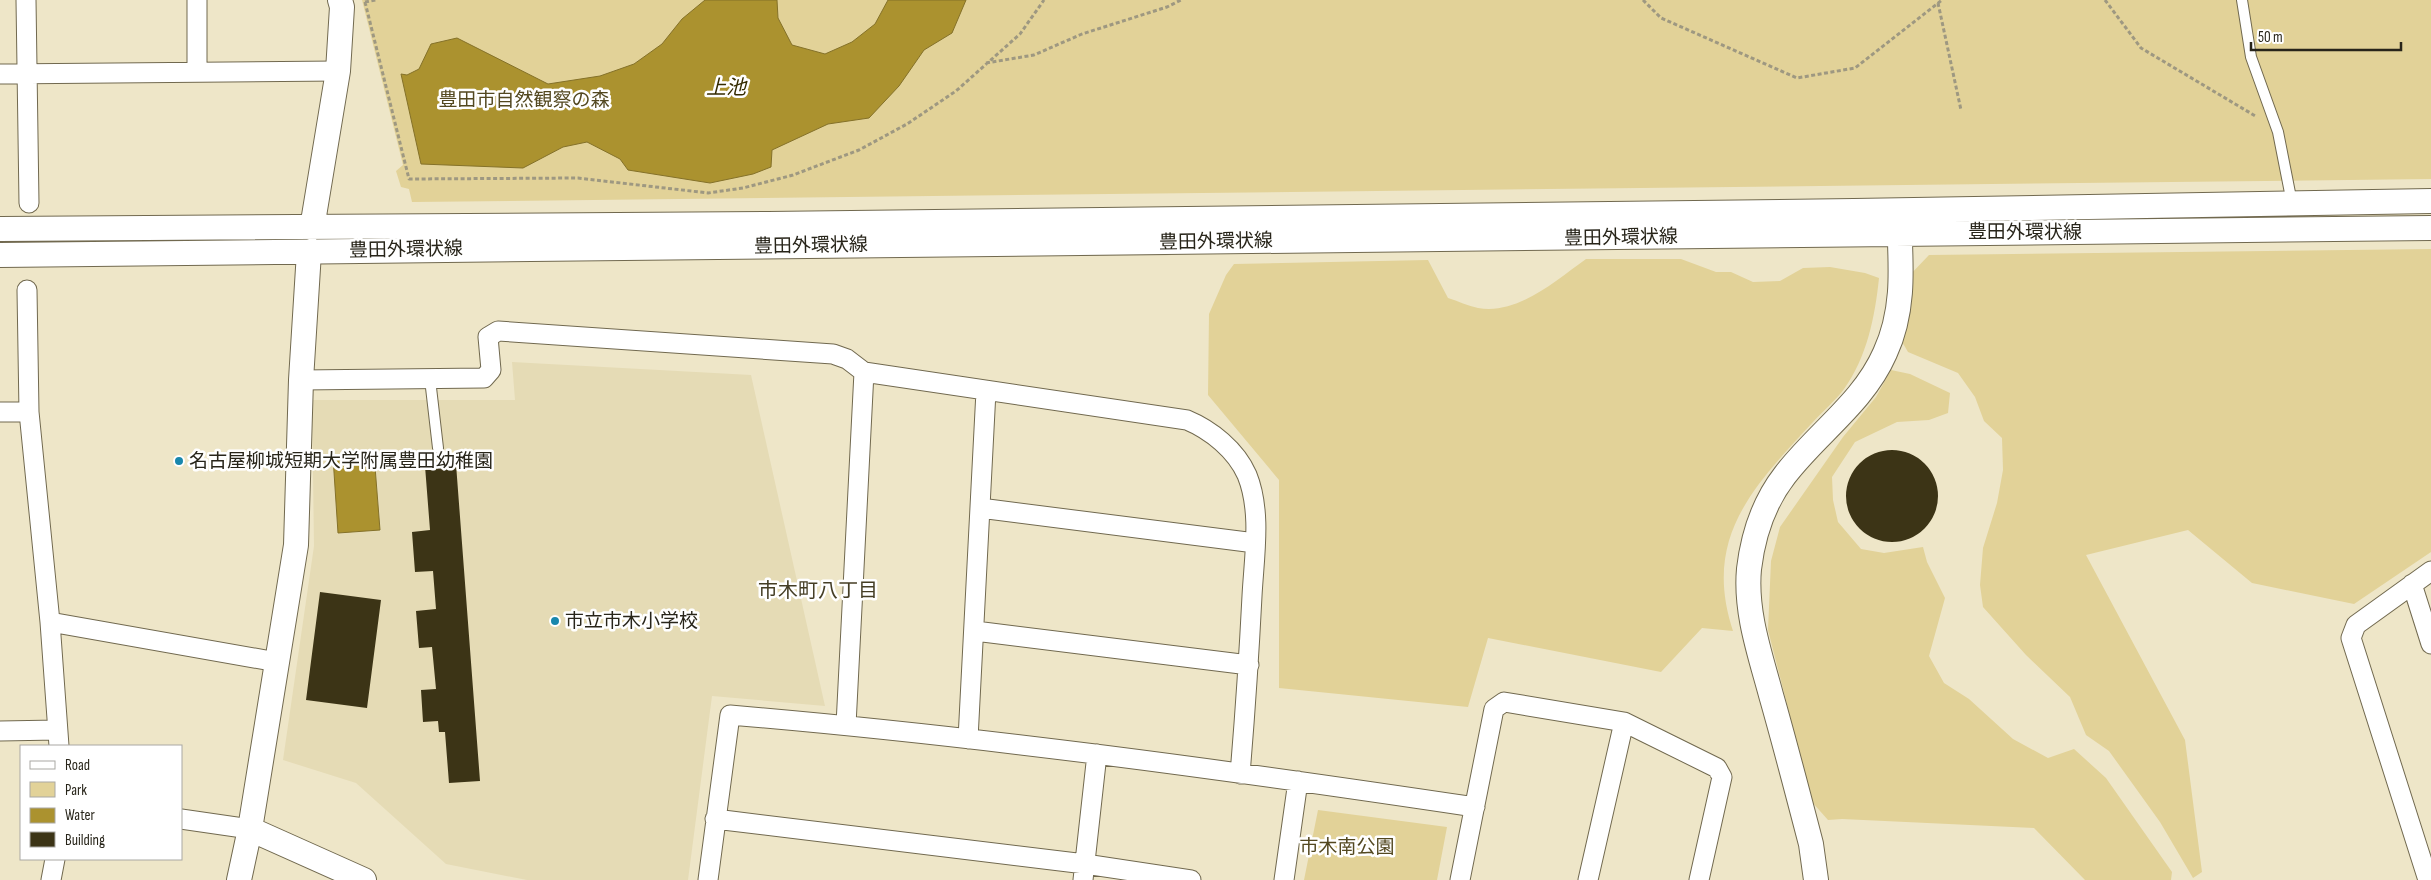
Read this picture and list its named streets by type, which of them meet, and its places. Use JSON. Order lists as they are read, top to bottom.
{
  "streets": {
    "street": ["豊田外環状線"]
  },
  "districts": ["市木町八丁目"],
  "water": ["上池"],
  "parks": ["豊田市自然観察の森", "市木南公園"],
  "places": ["名古屋柳城短期大学附属豊田幼稚園", "市立市木小学校"],
  "legend": [
    "Road",
    "Park",
    "Water",
    "Building"
  ],
  "scale_bar": "50 m"
}
